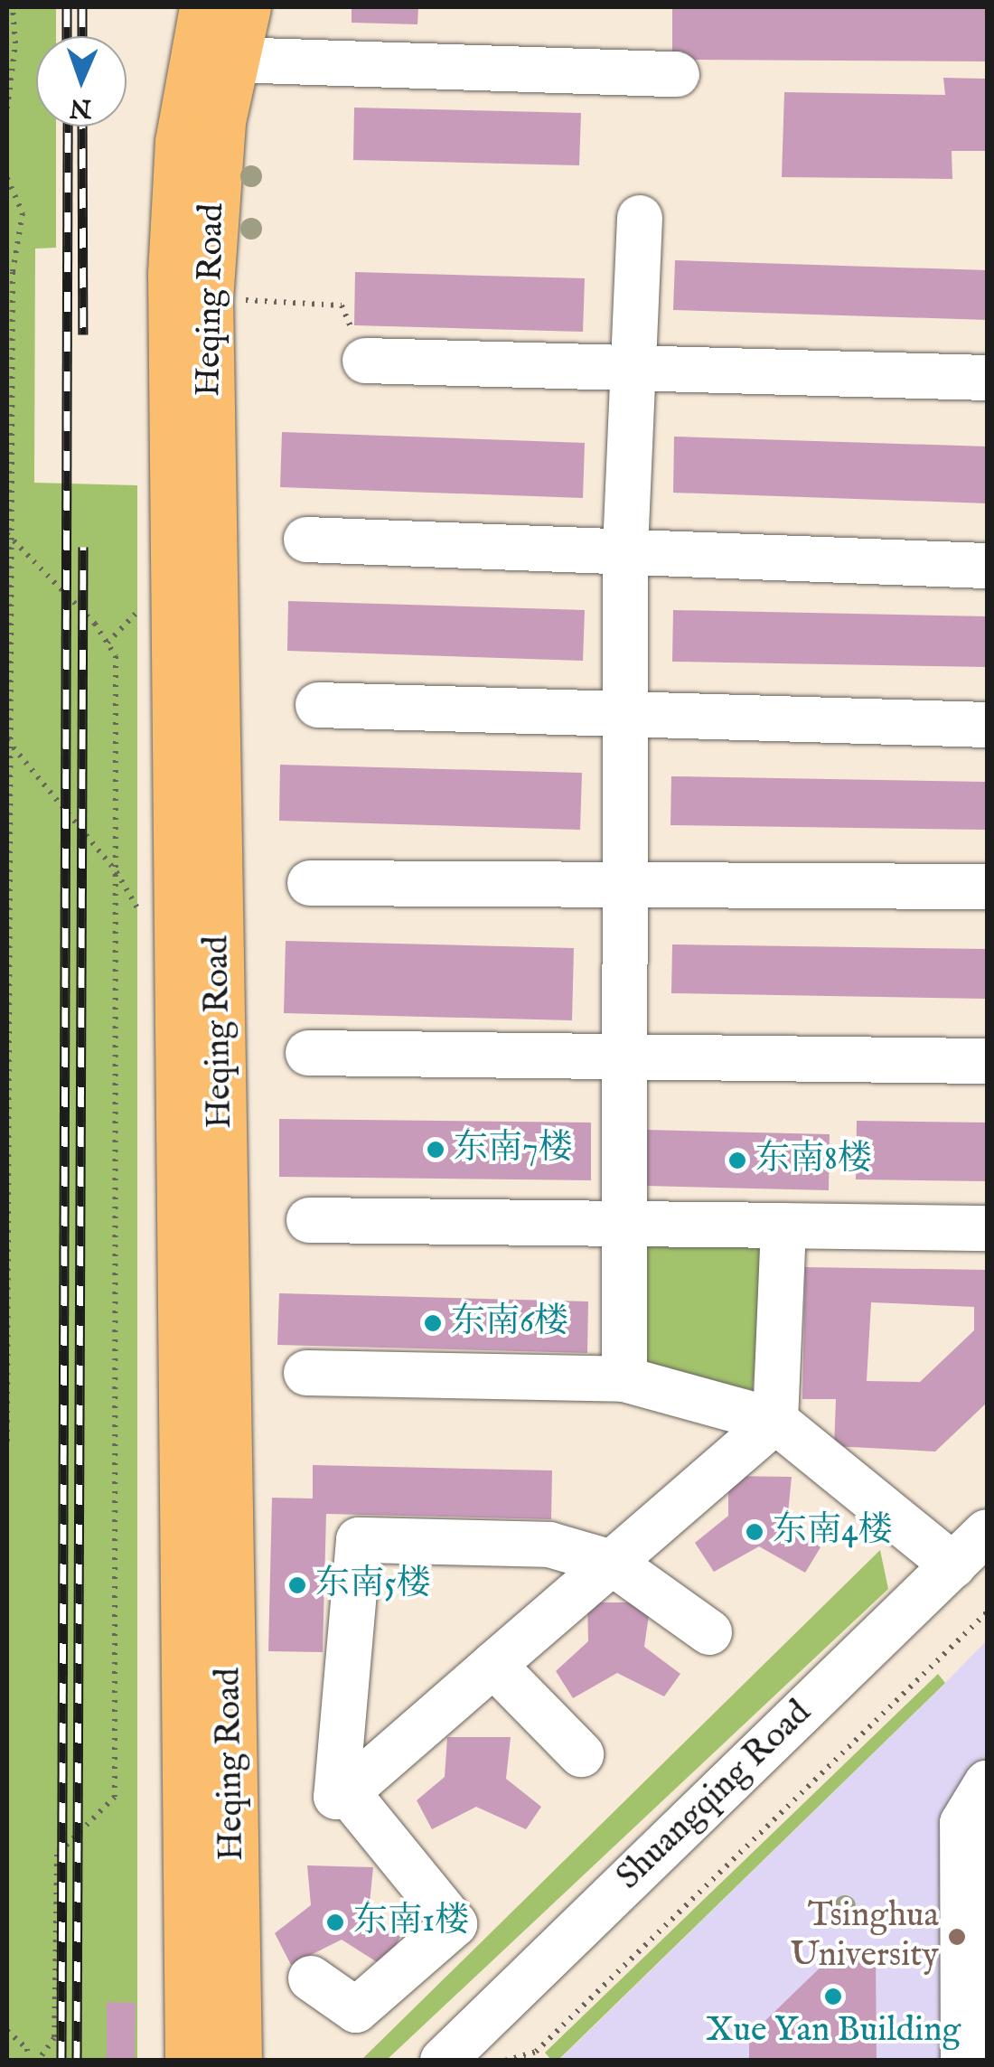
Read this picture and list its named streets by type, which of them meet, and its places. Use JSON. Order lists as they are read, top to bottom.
{
  "streets": {
    "main road": ["Heqing Road"],
    "street": ["Shuangqing Road"]
  },
  "places": [
    "东南7楼",
    "东南8楼",
    "东南6楼",
    "东南4楼",
    "东南5楼",
    "东南1楼",
    "Tsinghua University",
    "Xue Yan Building"
  ],
  "north": "bottom"
}
